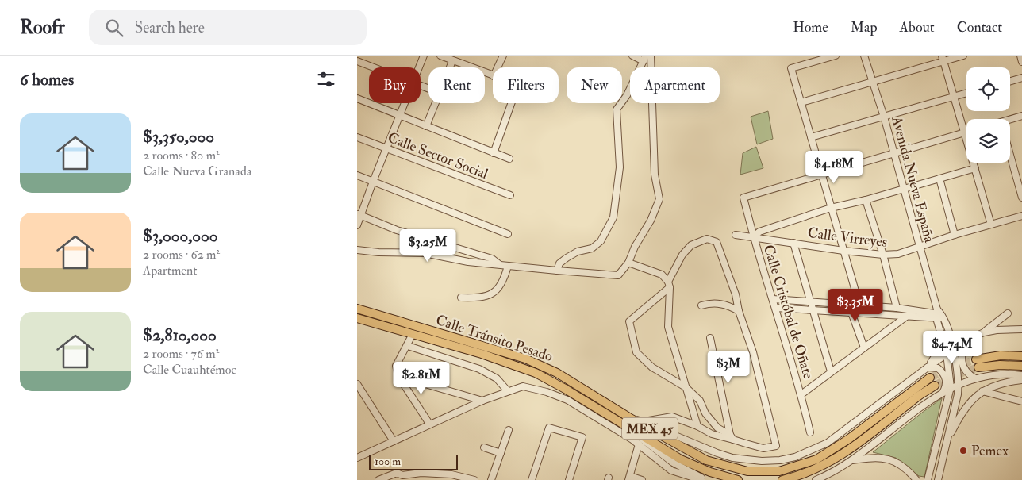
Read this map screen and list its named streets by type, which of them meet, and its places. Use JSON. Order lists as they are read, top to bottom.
{
  "streets": {
    "main road": ["Calle Tránsito Pesado", "MEX 45"],
    "street": [
      "Calle Sector Social",
      "Avenida Nueva España",
      "Calle Virreyes",
      "Calle Cristóbal de Oñate"
    ]
  },
  "crossings": [
    ["Avenida Nueva España", "Calle Virreyes"],
    ["Calle Virreyes", "Calle Cristóbal de Oñate"]
  ],
  "places": ["Pemex"],
  "scale_bar": "100 m",
  "page": {
    "header": "Roofr",
    "search": "Search here",
    "nav": [
      "Home",
      "Map",
      "About",
      "Contact"
    ],
    "heading": "6 homes",
    "chip": [
      "Buy",
      "Rent",
      "Filters",
      "New",
      "Apartment"
    ],
    "list": [
      {
        "name": "$3,350,000",
        "note": "2 rooms · 80 m² · Calle Nueva Granada"
      },
      {
        "name": "$3,000,000",
        "note": "2 rooms · 62 m² · Apartment"
      },
      {
        "name": "$2,810,000",
        "note": "2 rooms · 76 m² · Calle Cuauhtémoc"
      }
    ],
    "price": [
      "$4.18M",
      "$3.25M",
      "$3.35M",
      "$4.74M",
      "$3M",
      "$2.81M"
    ],
    "scale": "100 m"
  }
}
